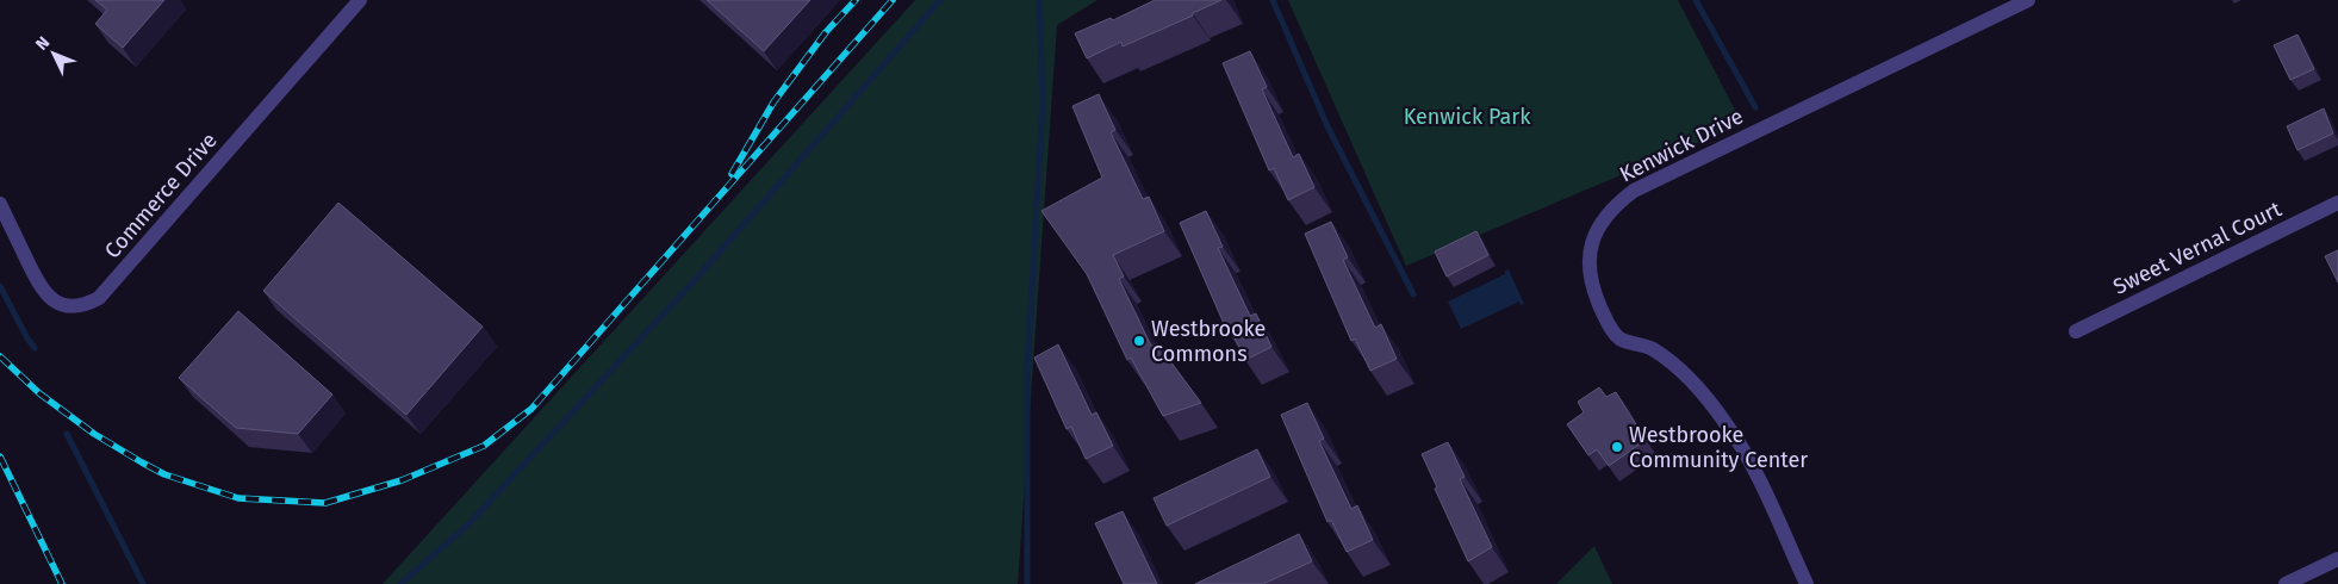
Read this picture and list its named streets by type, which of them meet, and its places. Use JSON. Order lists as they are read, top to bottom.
{
  "streets": {
    "street": ["Kenwick Drive", "Commerce Drive", "Sweet Vernal Court"]
  },
  "parks": ["Kenwick Park"],
  "places": ["Westbrooke Commons", "Westbrooke Community Center"],
  "north": "top left"
}
